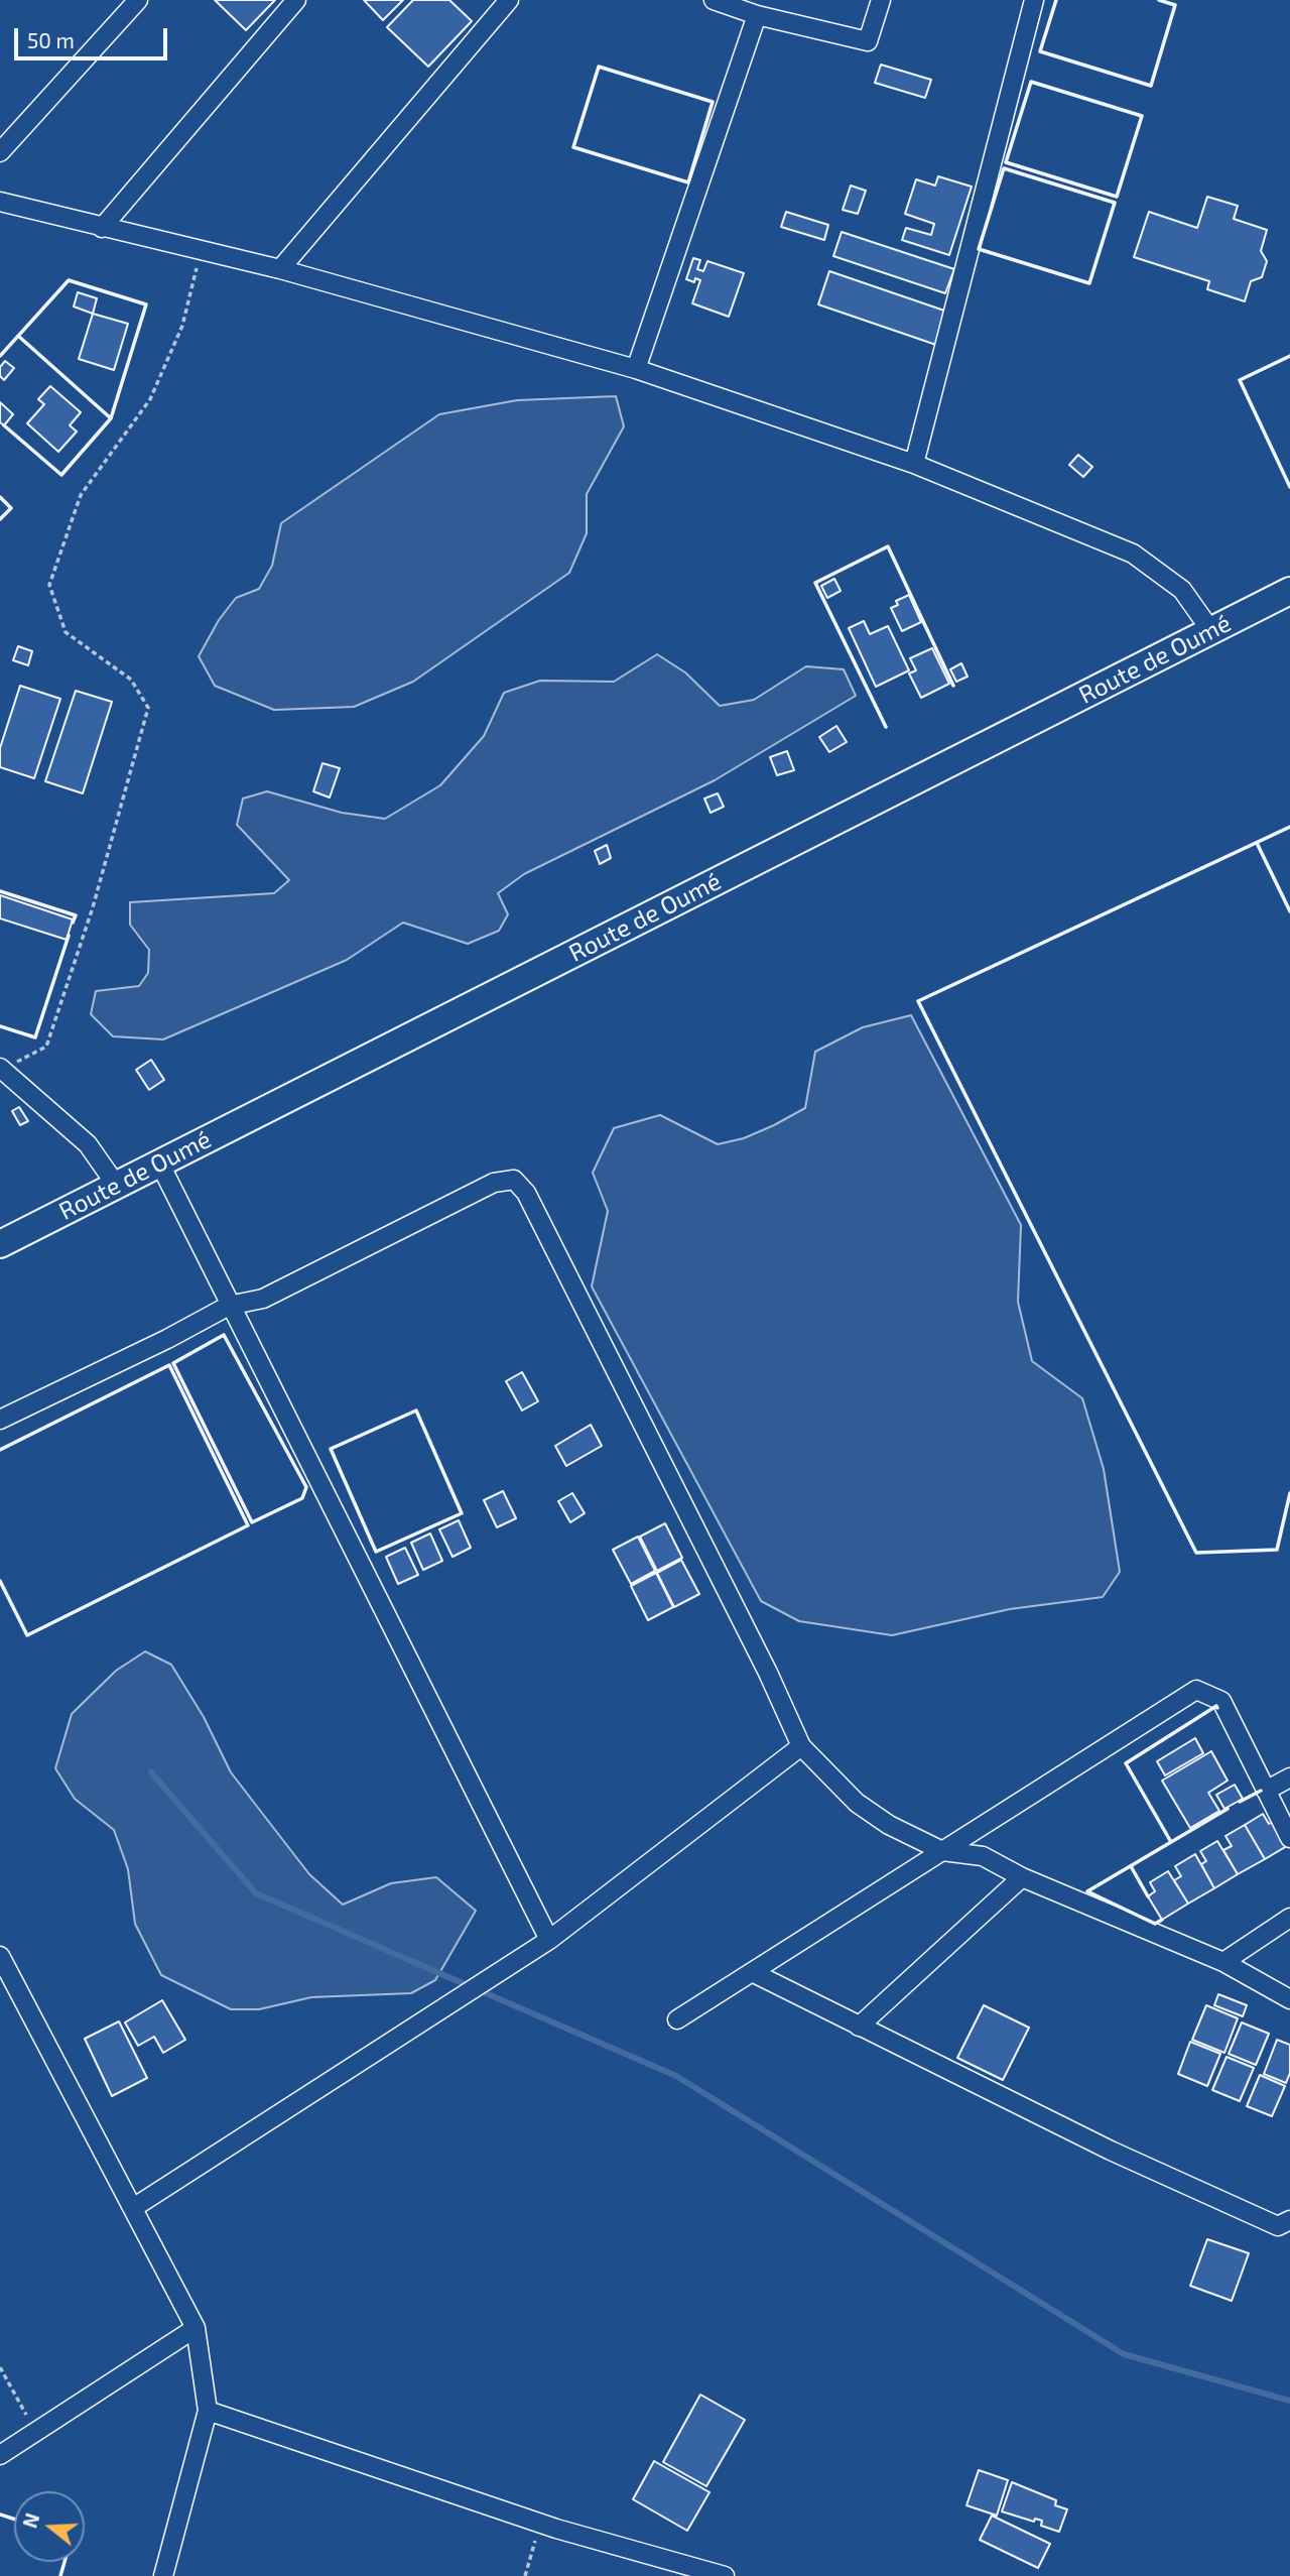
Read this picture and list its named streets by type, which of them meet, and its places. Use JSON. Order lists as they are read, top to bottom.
{
  "streets": {
    "main road": ["Route de Oumé"]
  },
  "scale_bar": "50 m",
  "north": "left"
}
